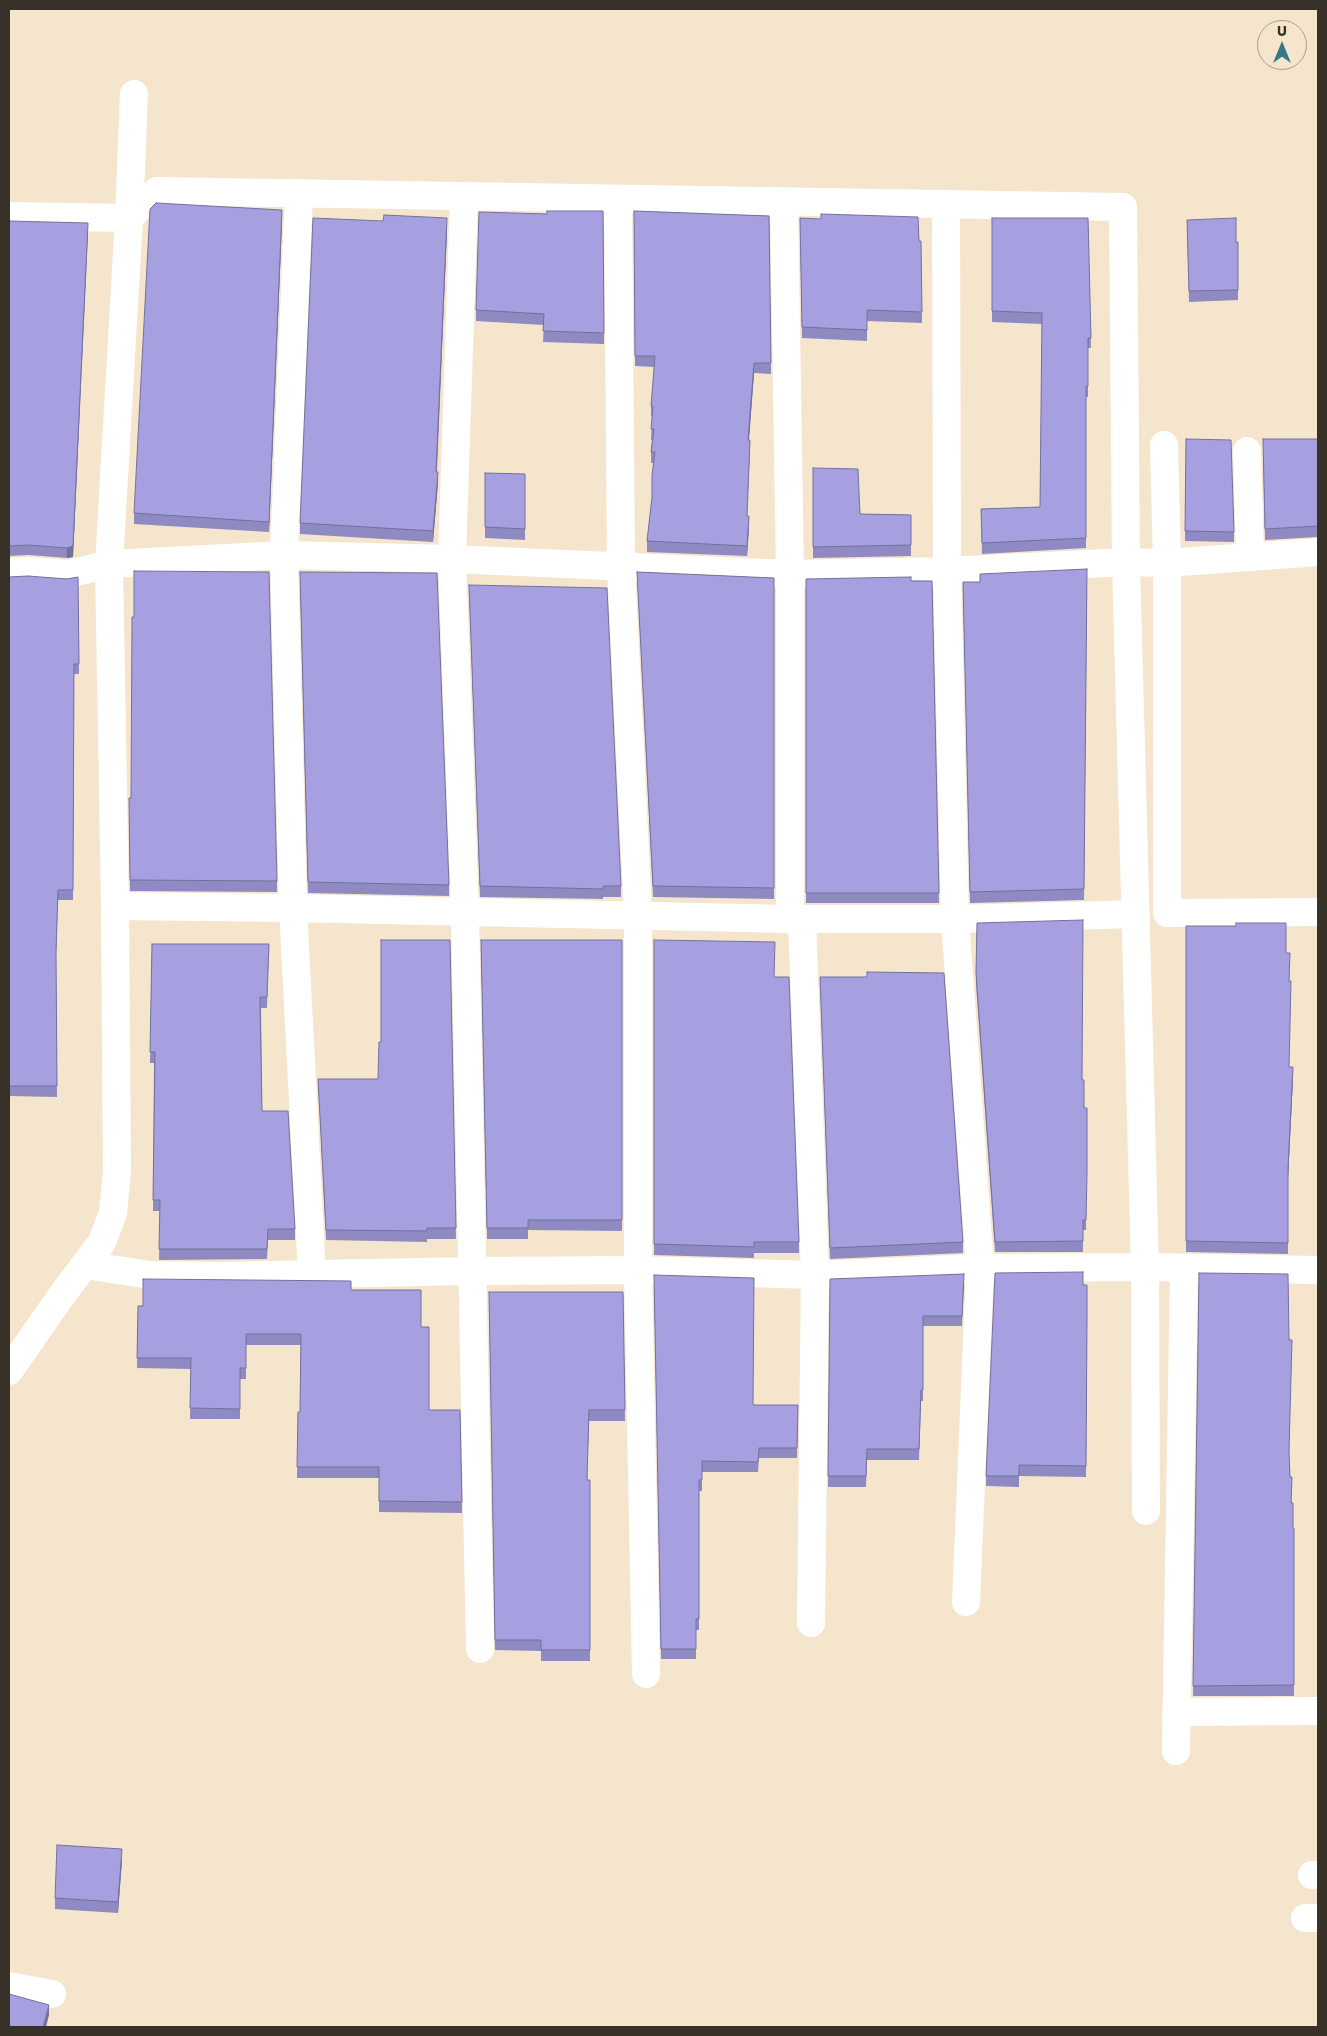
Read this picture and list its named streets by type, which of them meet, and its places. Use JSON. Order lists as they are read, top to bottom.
{
  "north": "top"
}
